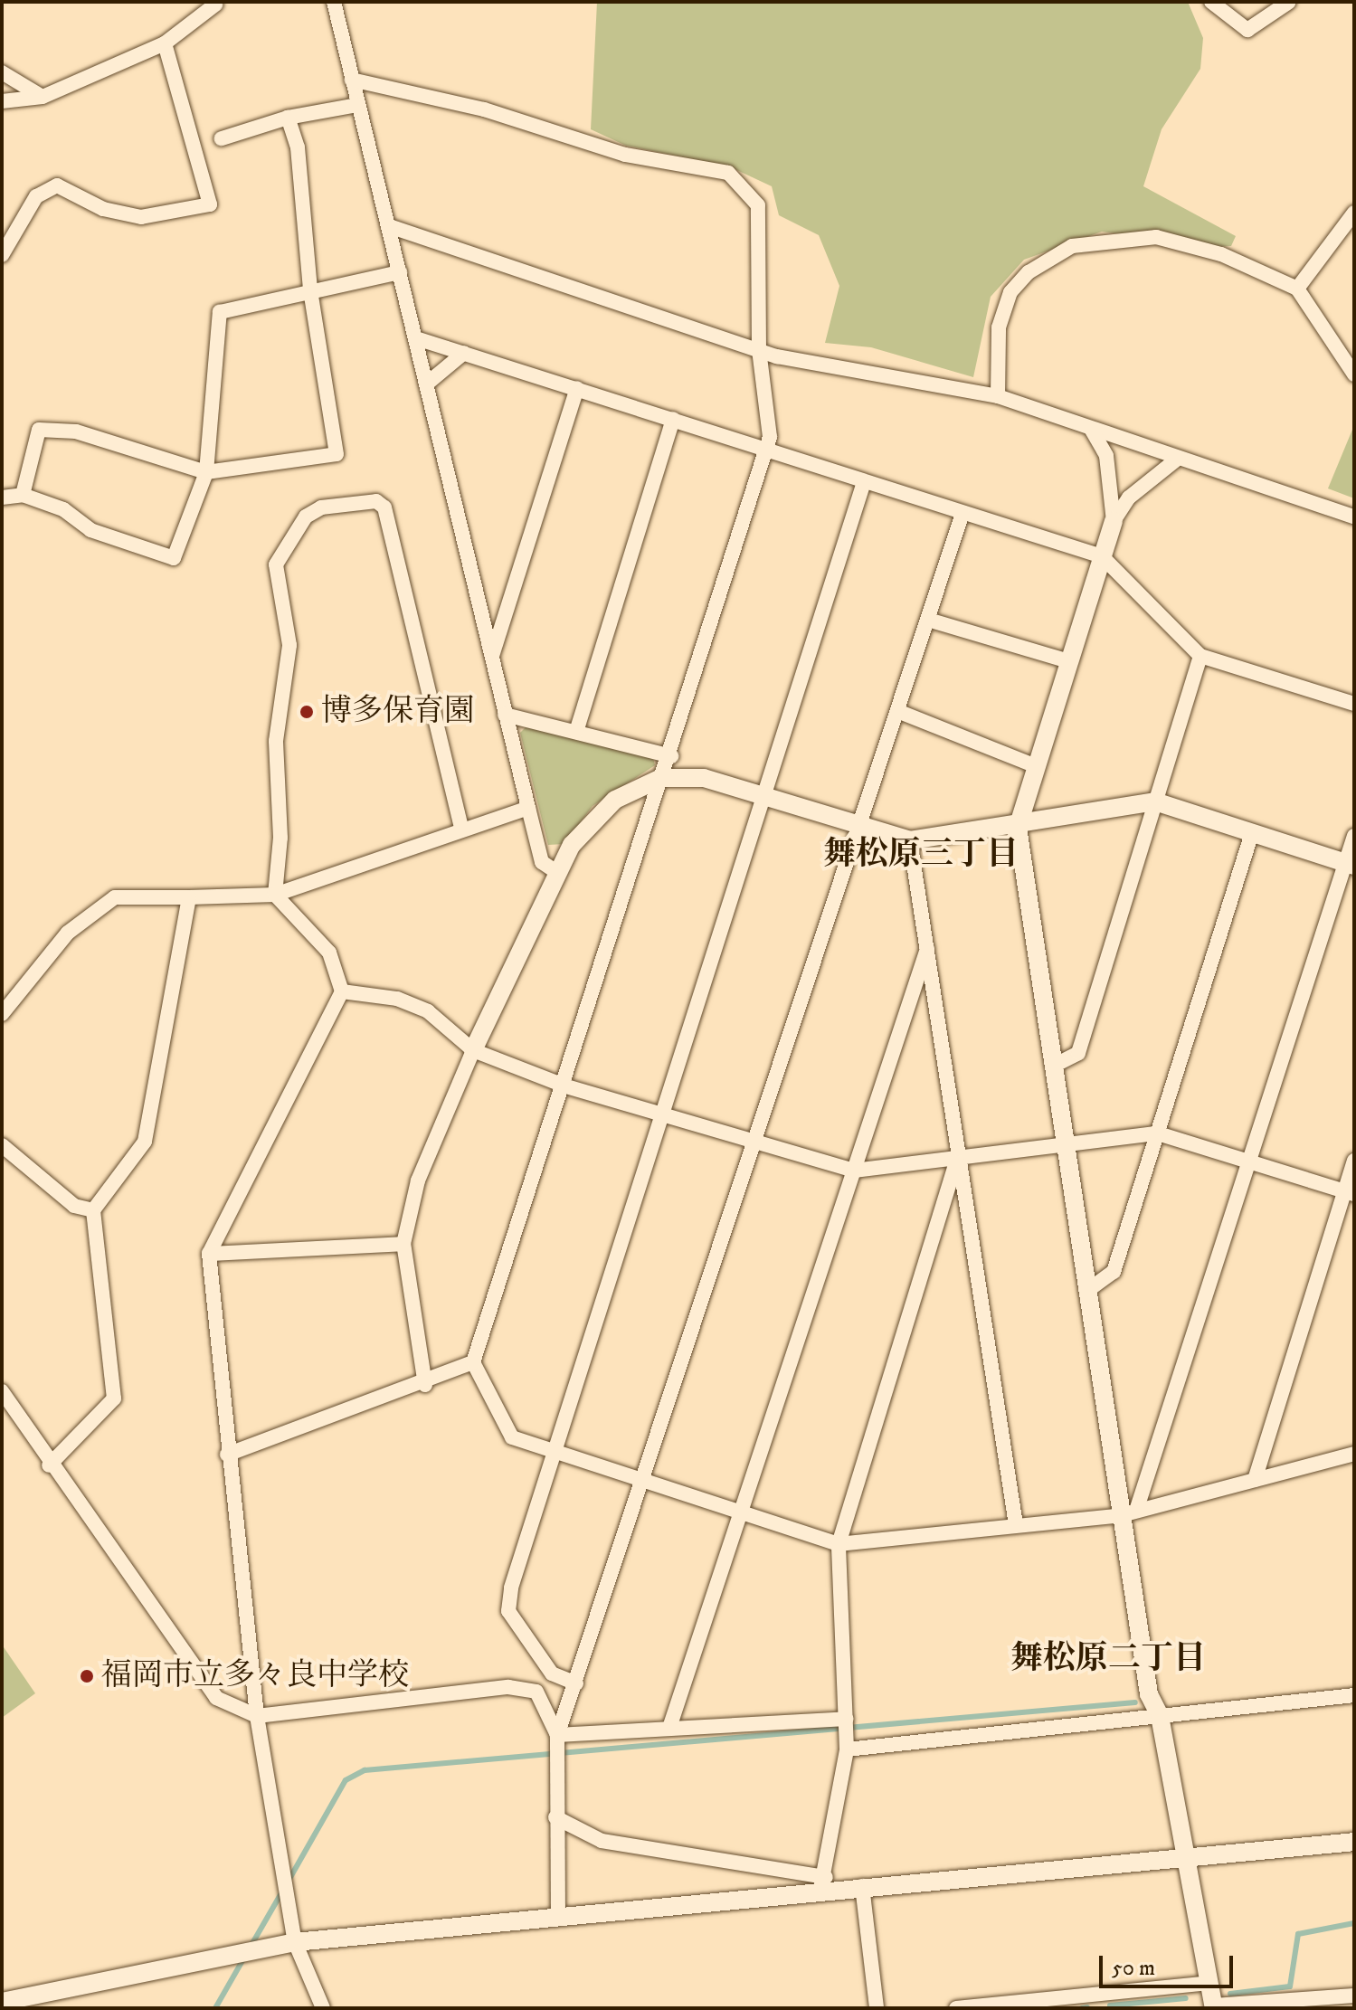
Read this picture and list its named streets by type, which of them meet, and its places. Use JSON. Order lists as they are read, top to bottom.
{
  "districts": ["舞松原三丁目", "舞松原二丁目"],
  "places": ["博多保育園", "福岡市立多々良中学校"],
  "scale_bar": "50 m"
}
